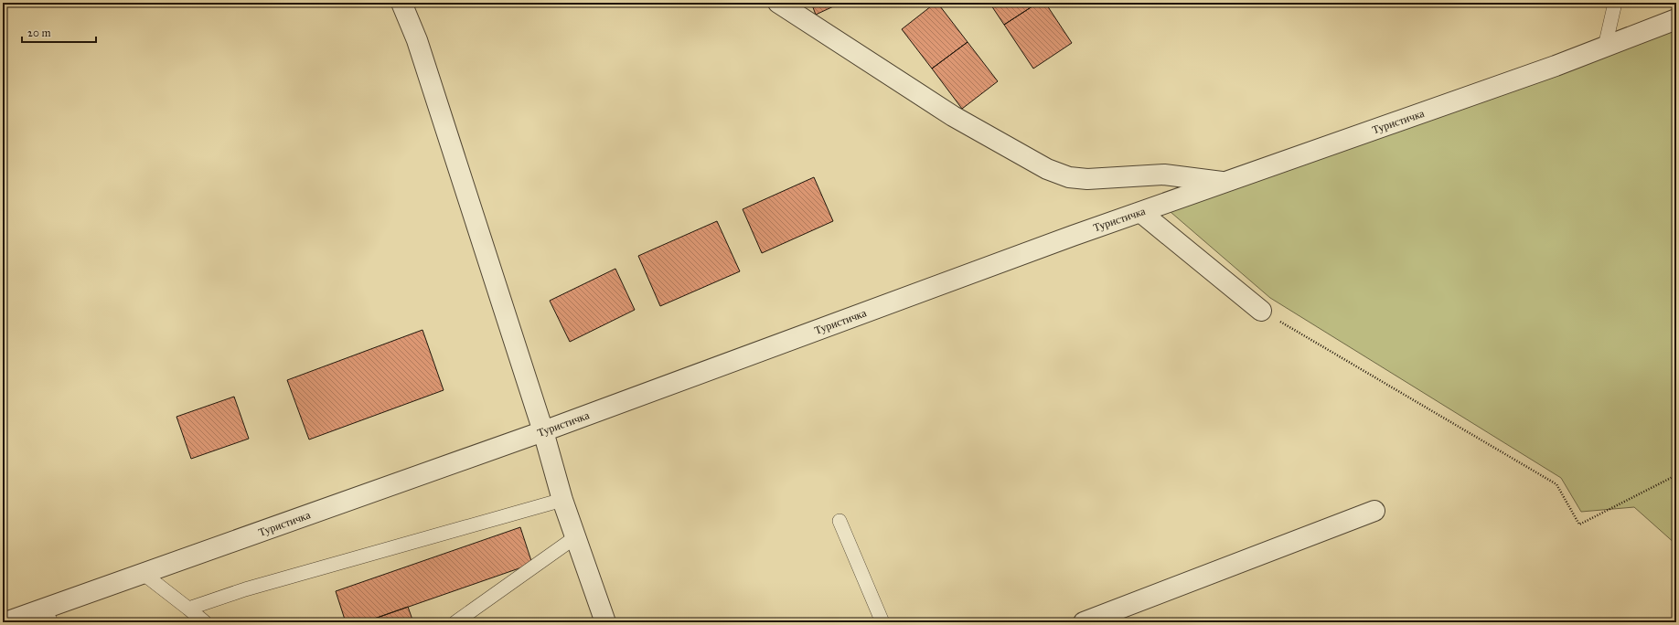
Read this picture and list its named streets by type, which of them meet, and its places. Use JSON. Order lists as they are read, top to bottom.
{
  "streets": {
    "street": ["Туристичка"]
  },
  "scale_bar": "20 m"
}
